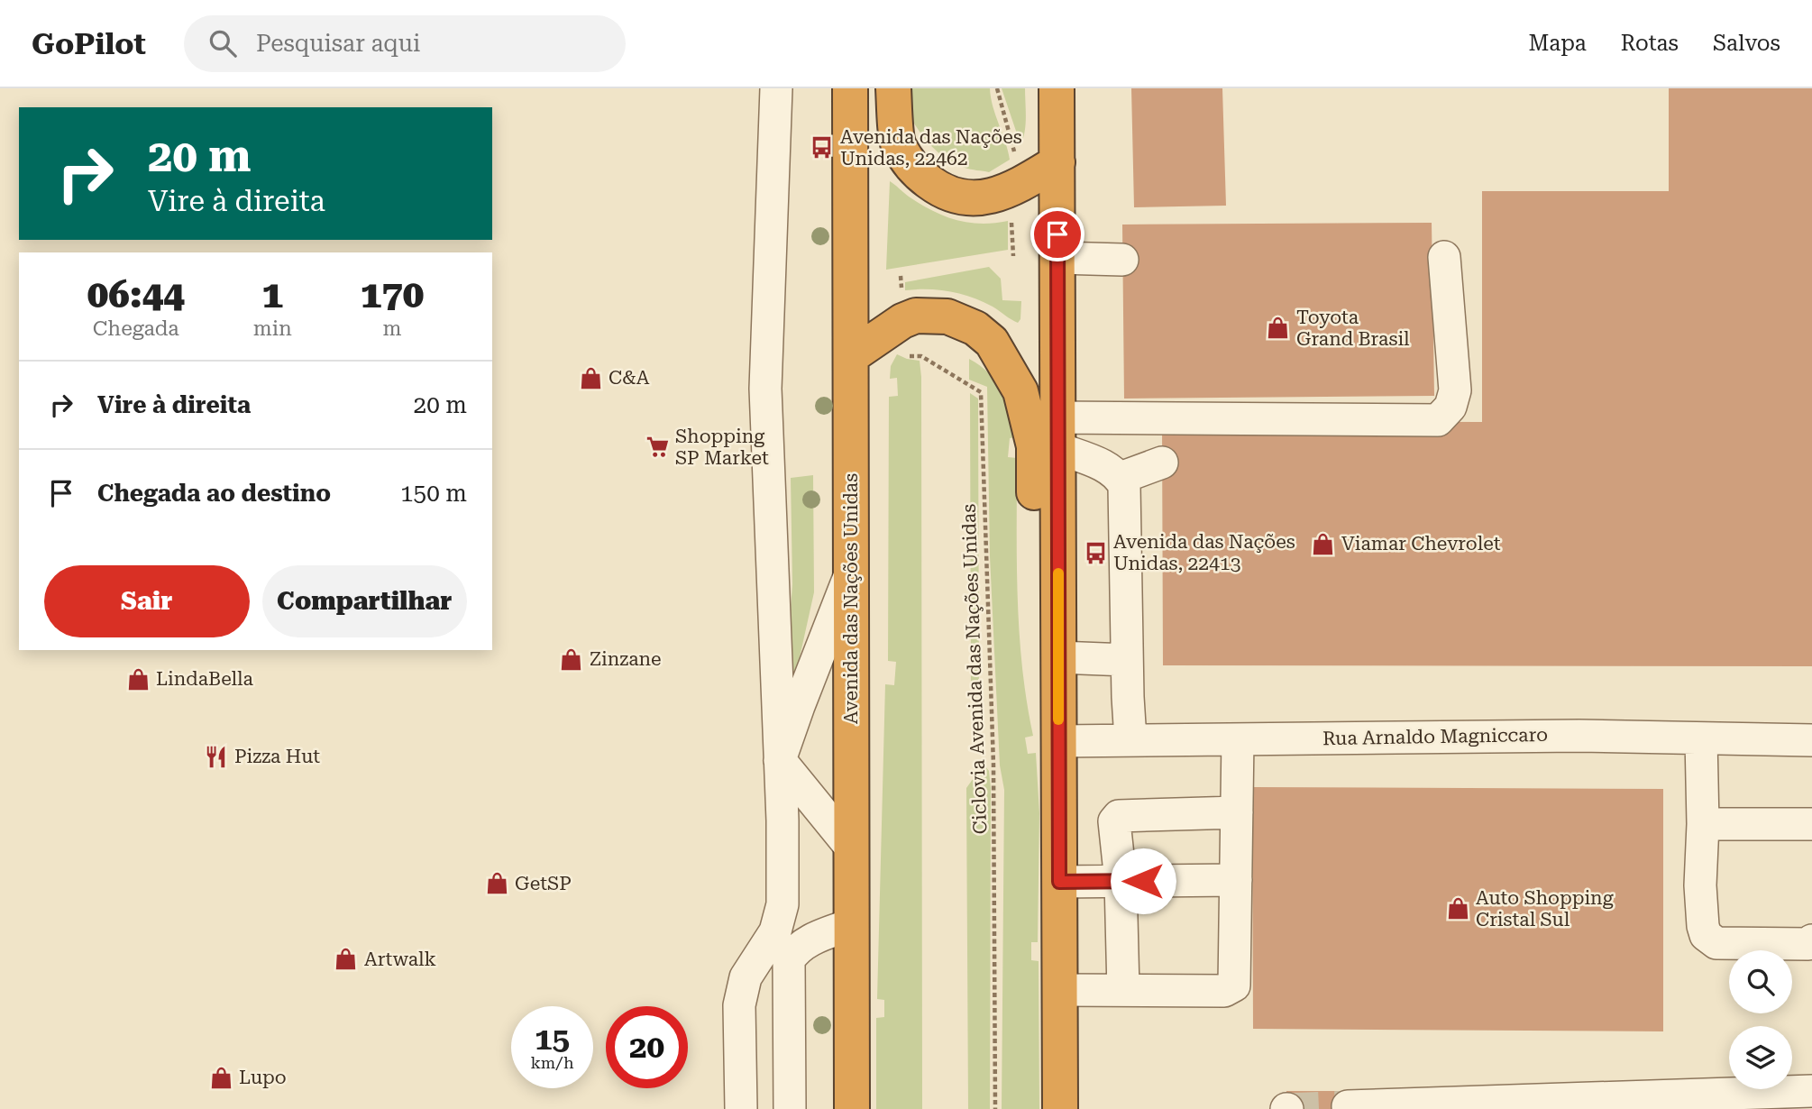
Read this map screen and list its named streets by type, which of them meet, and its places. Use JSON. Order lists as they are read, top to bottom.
{
  "streets": {
    "highway": ["Avenida das Nações Unidas"],
    "street": ["Rua Arnaldo Magniccaro"],
    "path": ["Ciclovia Avenida das Nações Unidas"]
  },
  "places": {
    "bus stop": ["Avenida das Nações Unidas, 22462", "Avenida das Nações Unidas, 22413"],
    "shop": [
      "Toyota Grand Brasil",
      "C&A",
      "Viamar Chevrolet",
      "Zinzane",
      "LindaBella",
      "GetSP",
      "Auto Shopping Cristal Sul",
      "Artwalk",
      "Lupo"
    ],
    "supermarket": ["Shopping SP Market"],
    "restaurant": ["Pizza Hut"]
  },
  "page": {
    "header": "GoPilot",
    "search": "Pesquisar aqui",
    "nav": ["Mapa", "Rotas", "Salvos"],
    "turn": ["20 m", "Vire à direita"],
    "eta": [
      "06:44",
      "Chegada",
      "1",
      "min",
      "170",
      "m"
    ],
    "list": [
      {
        "name": "Vire à direita",
        "value": "20 m"
      },
      {
        "name": "Chegada ao destino",
        "value": "150 m"
      }
    ],
    "buttons": ["Sair", "Compartilhar"],
    "speed": "15 km/h",
    "limit": "20"
  }
}
